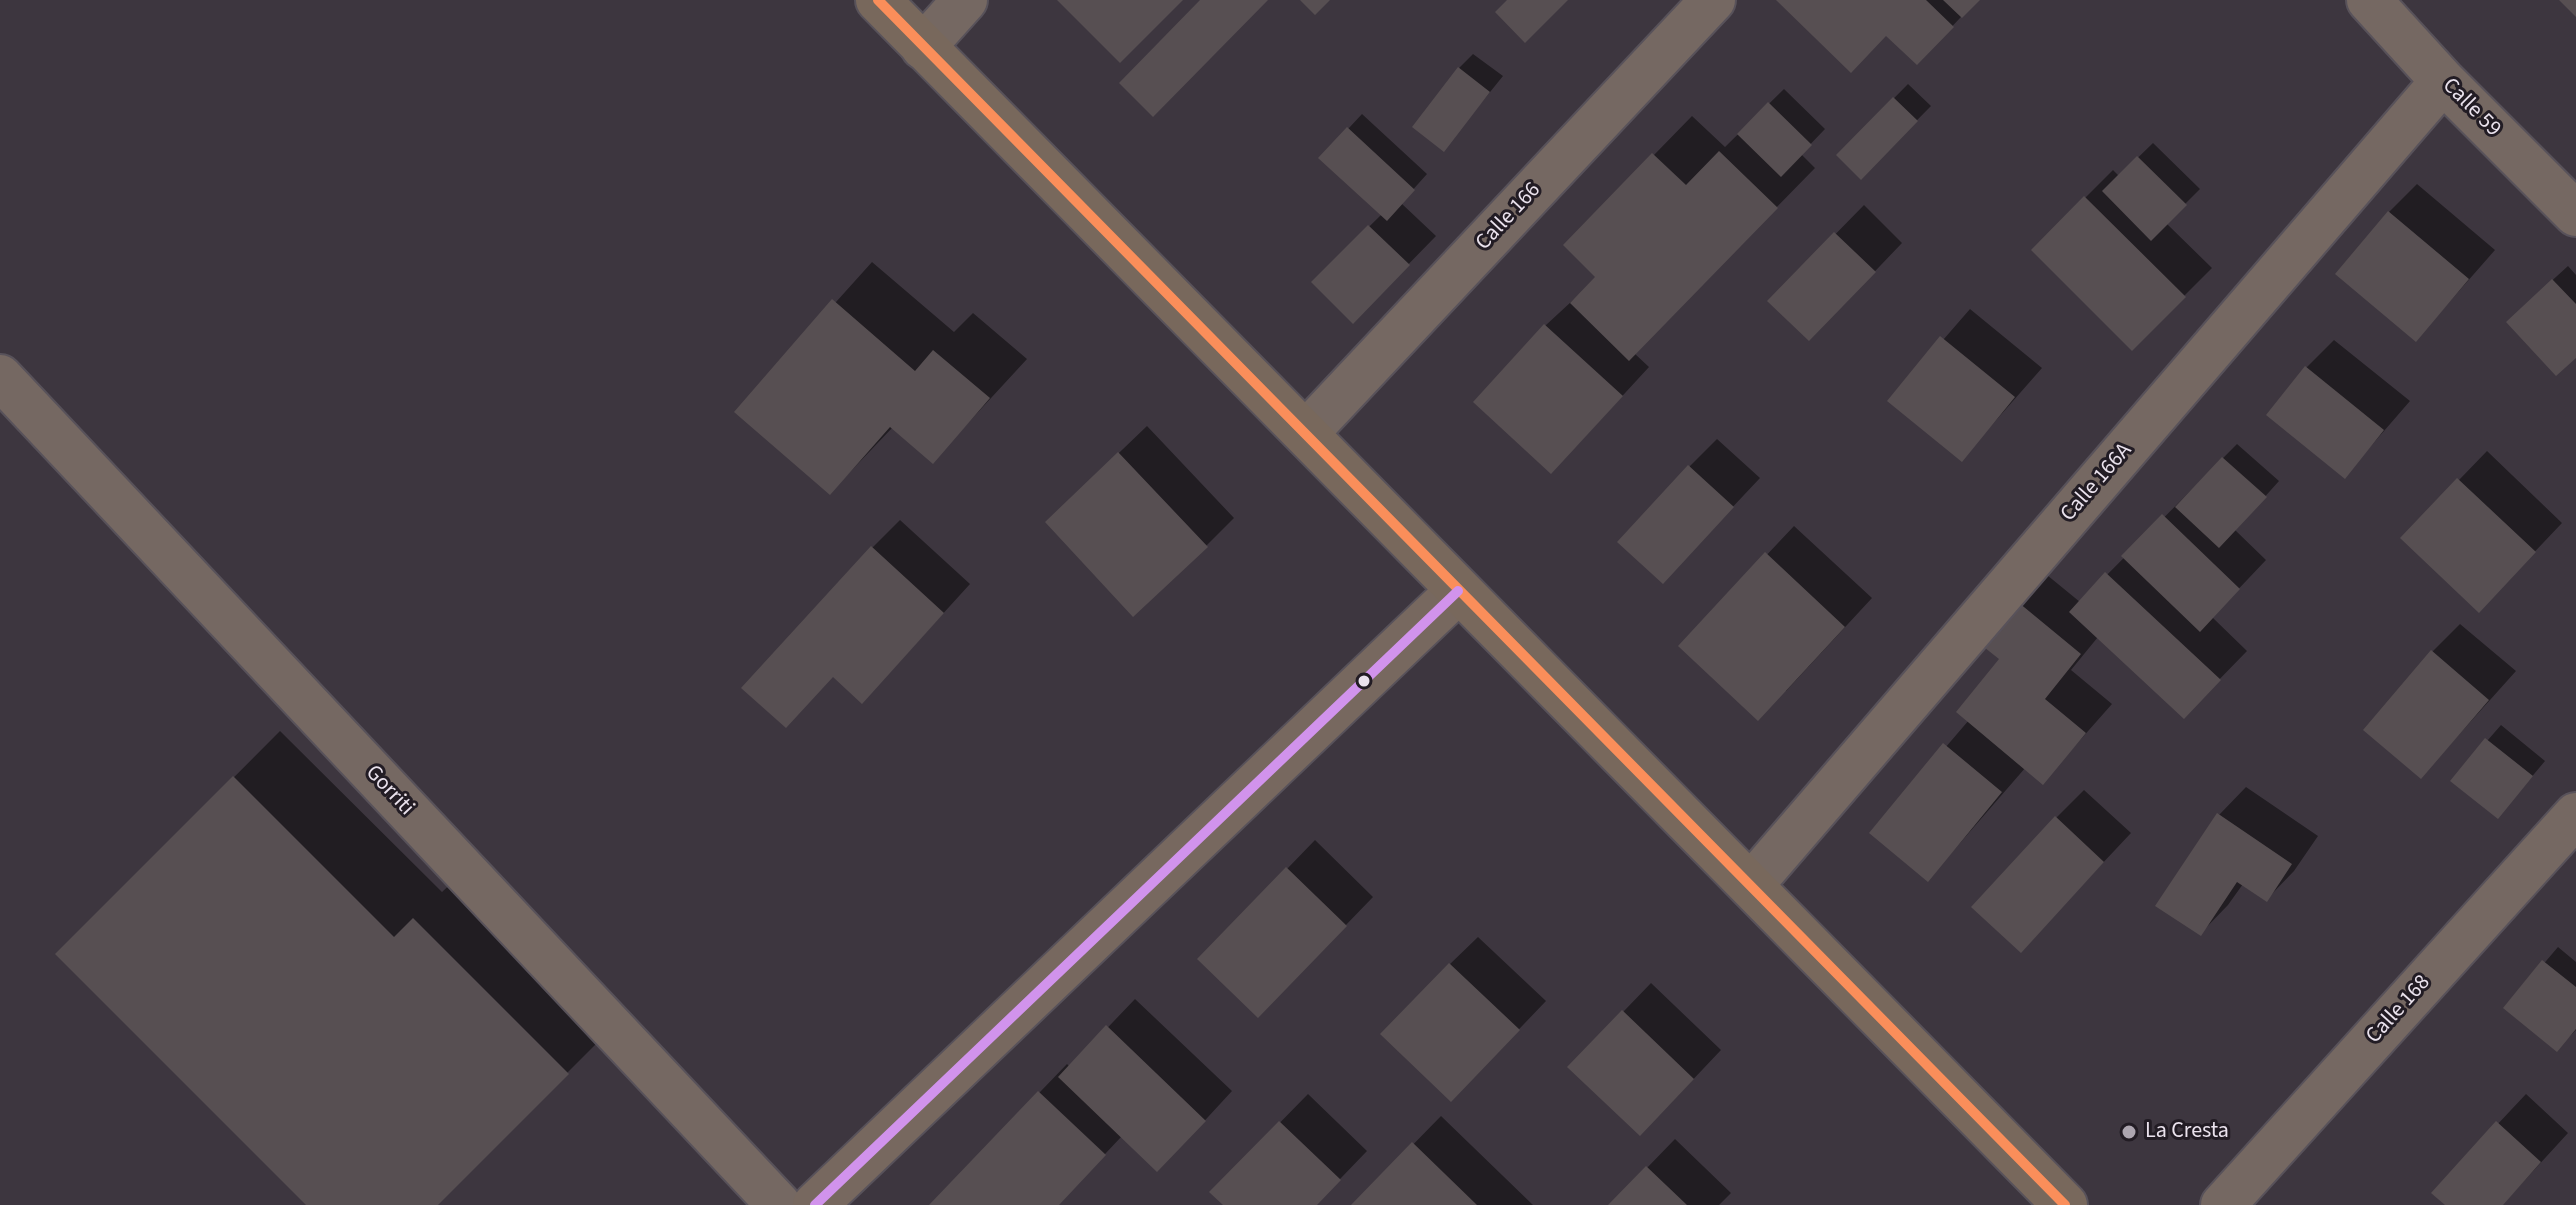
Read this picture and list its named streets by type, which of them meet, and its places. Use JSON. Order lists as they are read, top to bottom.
{
  "streets": {
    "street": [
      "Calle 59",
      "Calle 166",
      "Calle 166A",
      "Gorriti",
      "Calle 168"
    ]
  },
  "crossings": [
    ["Calle 59", "Calle 166A"]
  ],
  "places": ["La Cresta"]
}
